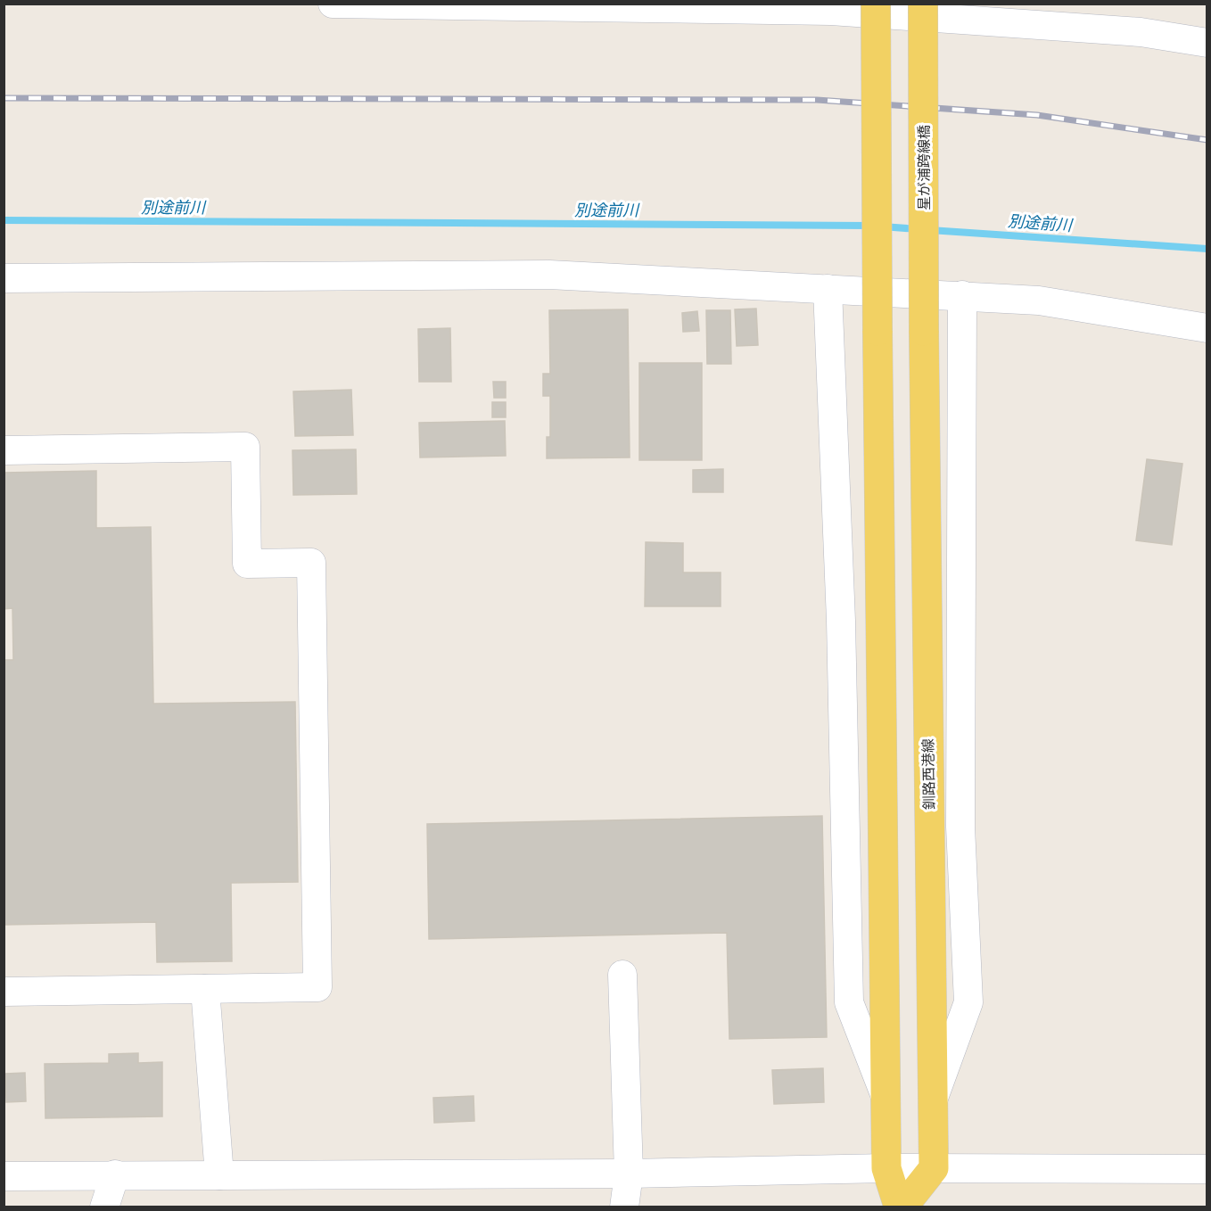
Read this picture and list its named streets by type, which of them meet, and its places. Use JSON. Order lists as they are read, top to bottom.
{
  "streets": {
    "main road": ["星が浦跨線橋", "釧路西港線"]
  },
  "crossings": [
    ["星が浦跨線橋", "釧路西港線"]
  ],
  "water": ["別途前川"]
}
